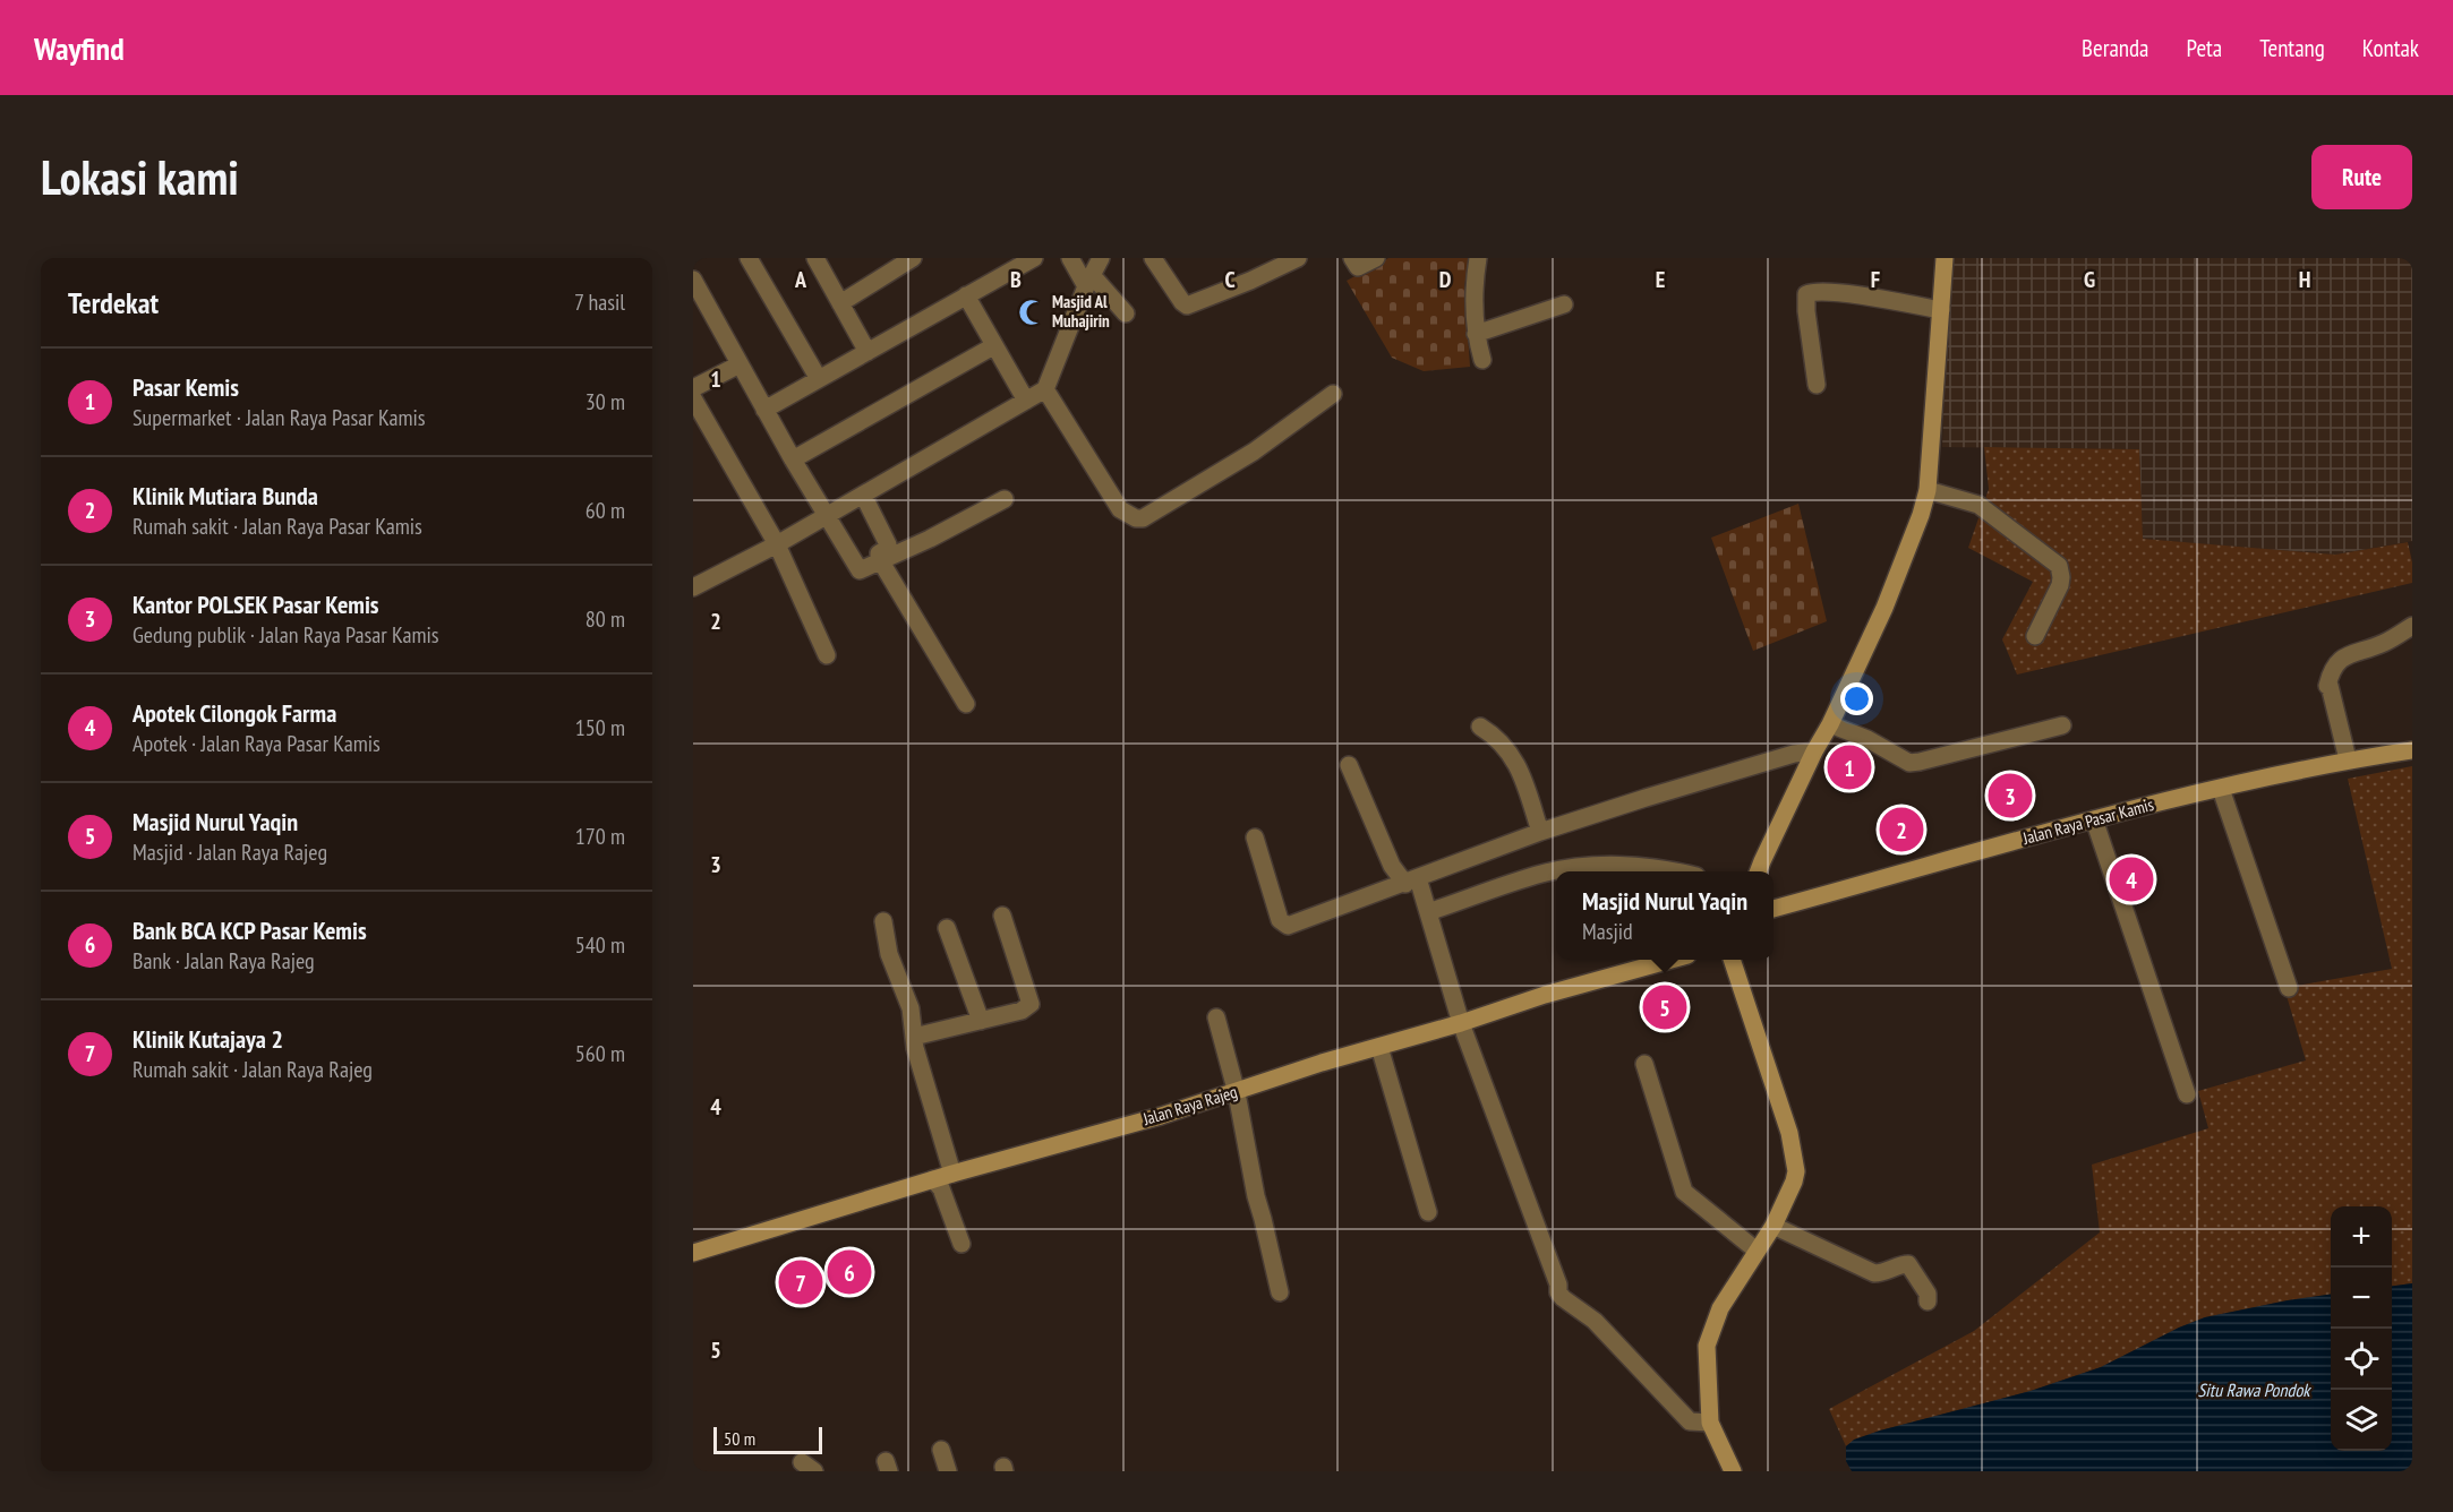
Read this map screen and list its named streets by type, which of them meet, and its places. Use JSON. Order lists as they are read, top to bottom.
{
  "streets": {
    "main road": ["Jalan Raya Pasar Kamis", "Jalan Raya Rajeg"]
  },
  "water": ["Situ Rawa Pondok"],
  "places": {
    "mosque": ["Masjid Al Muhajirin"]
  },
  "scale_bar": "50 m",
  "page": {
    "header": "Wayfind",
    "nav": [
      "Beranda",
      "Peta",
      "Tentang",
      "Kontak"
    ],
    "buttons": "Rute",
    "title": "Lokasi kami",
    "heading": ["Terdekat", "7 hasil"],
    "list": [
      {
        "mark": "1",
        "name": "Pasar Kemis",
        "note": "Supermarket · Jalan Raya Pasar Kamis",
        "value": "30 m"
      },
      {
        "mark": "2",
        "name": "Klinik Mutiara Bunda",
        "note": "Rumah sakit · Jalan Raya Pasar Kamis",
        "value": "60 m"
      },
      {
        "mark": "3",
        "name": "Kantor POLSEK Pasar Kemis",
        "note": "Gedung publik · Jalan Raya Pasar Kamis",
        "value": "80 m"
      },
      {
        "mark": "4",
        "name": "Apotek Cilongok Farma",
        "note": "Apotek · Jalan Raya Pasar Kamis",
        "value": "150 m"
      },
      {
        "mark": "5",
        "name": "Masjid Nurul Yaqin",
        "note": "Masjid · Jalan Raya Rajeg",
        "value": "170 m"
      },
      {
        "mark": "6",
        "name": "Bank BCA KCP Pasar Kemis",
        "note": "Bank · Jalan Raya Rajeg",
        "value": "540 m"
      },
      {
        "mark": "7",
        "name": "Klinik Kutajaya 2",
        "note": "Rumah sakit · Jalan Raya Rajeg",
        "value": "560 m"
      }
    ],
    "pins": [
      "1",
      "3",
      "2",
      "4",
      "5",
      "6",
      "7"
    ],
    "popup": ["Masjid Nurul Yaqin", "Masjid"],
    "map_buttons": ["+", "−"],
    "scale": "50 m"
  },
  "grid": {
    "columns": [
      "A",
      "B",
      "C",
      "D",
      "E",
      "F",
      "G",
      "H"
    ],
    "rows": [
      "1",
      "2",
      "3",
      "4",
      "5"
    ]
  }
}
